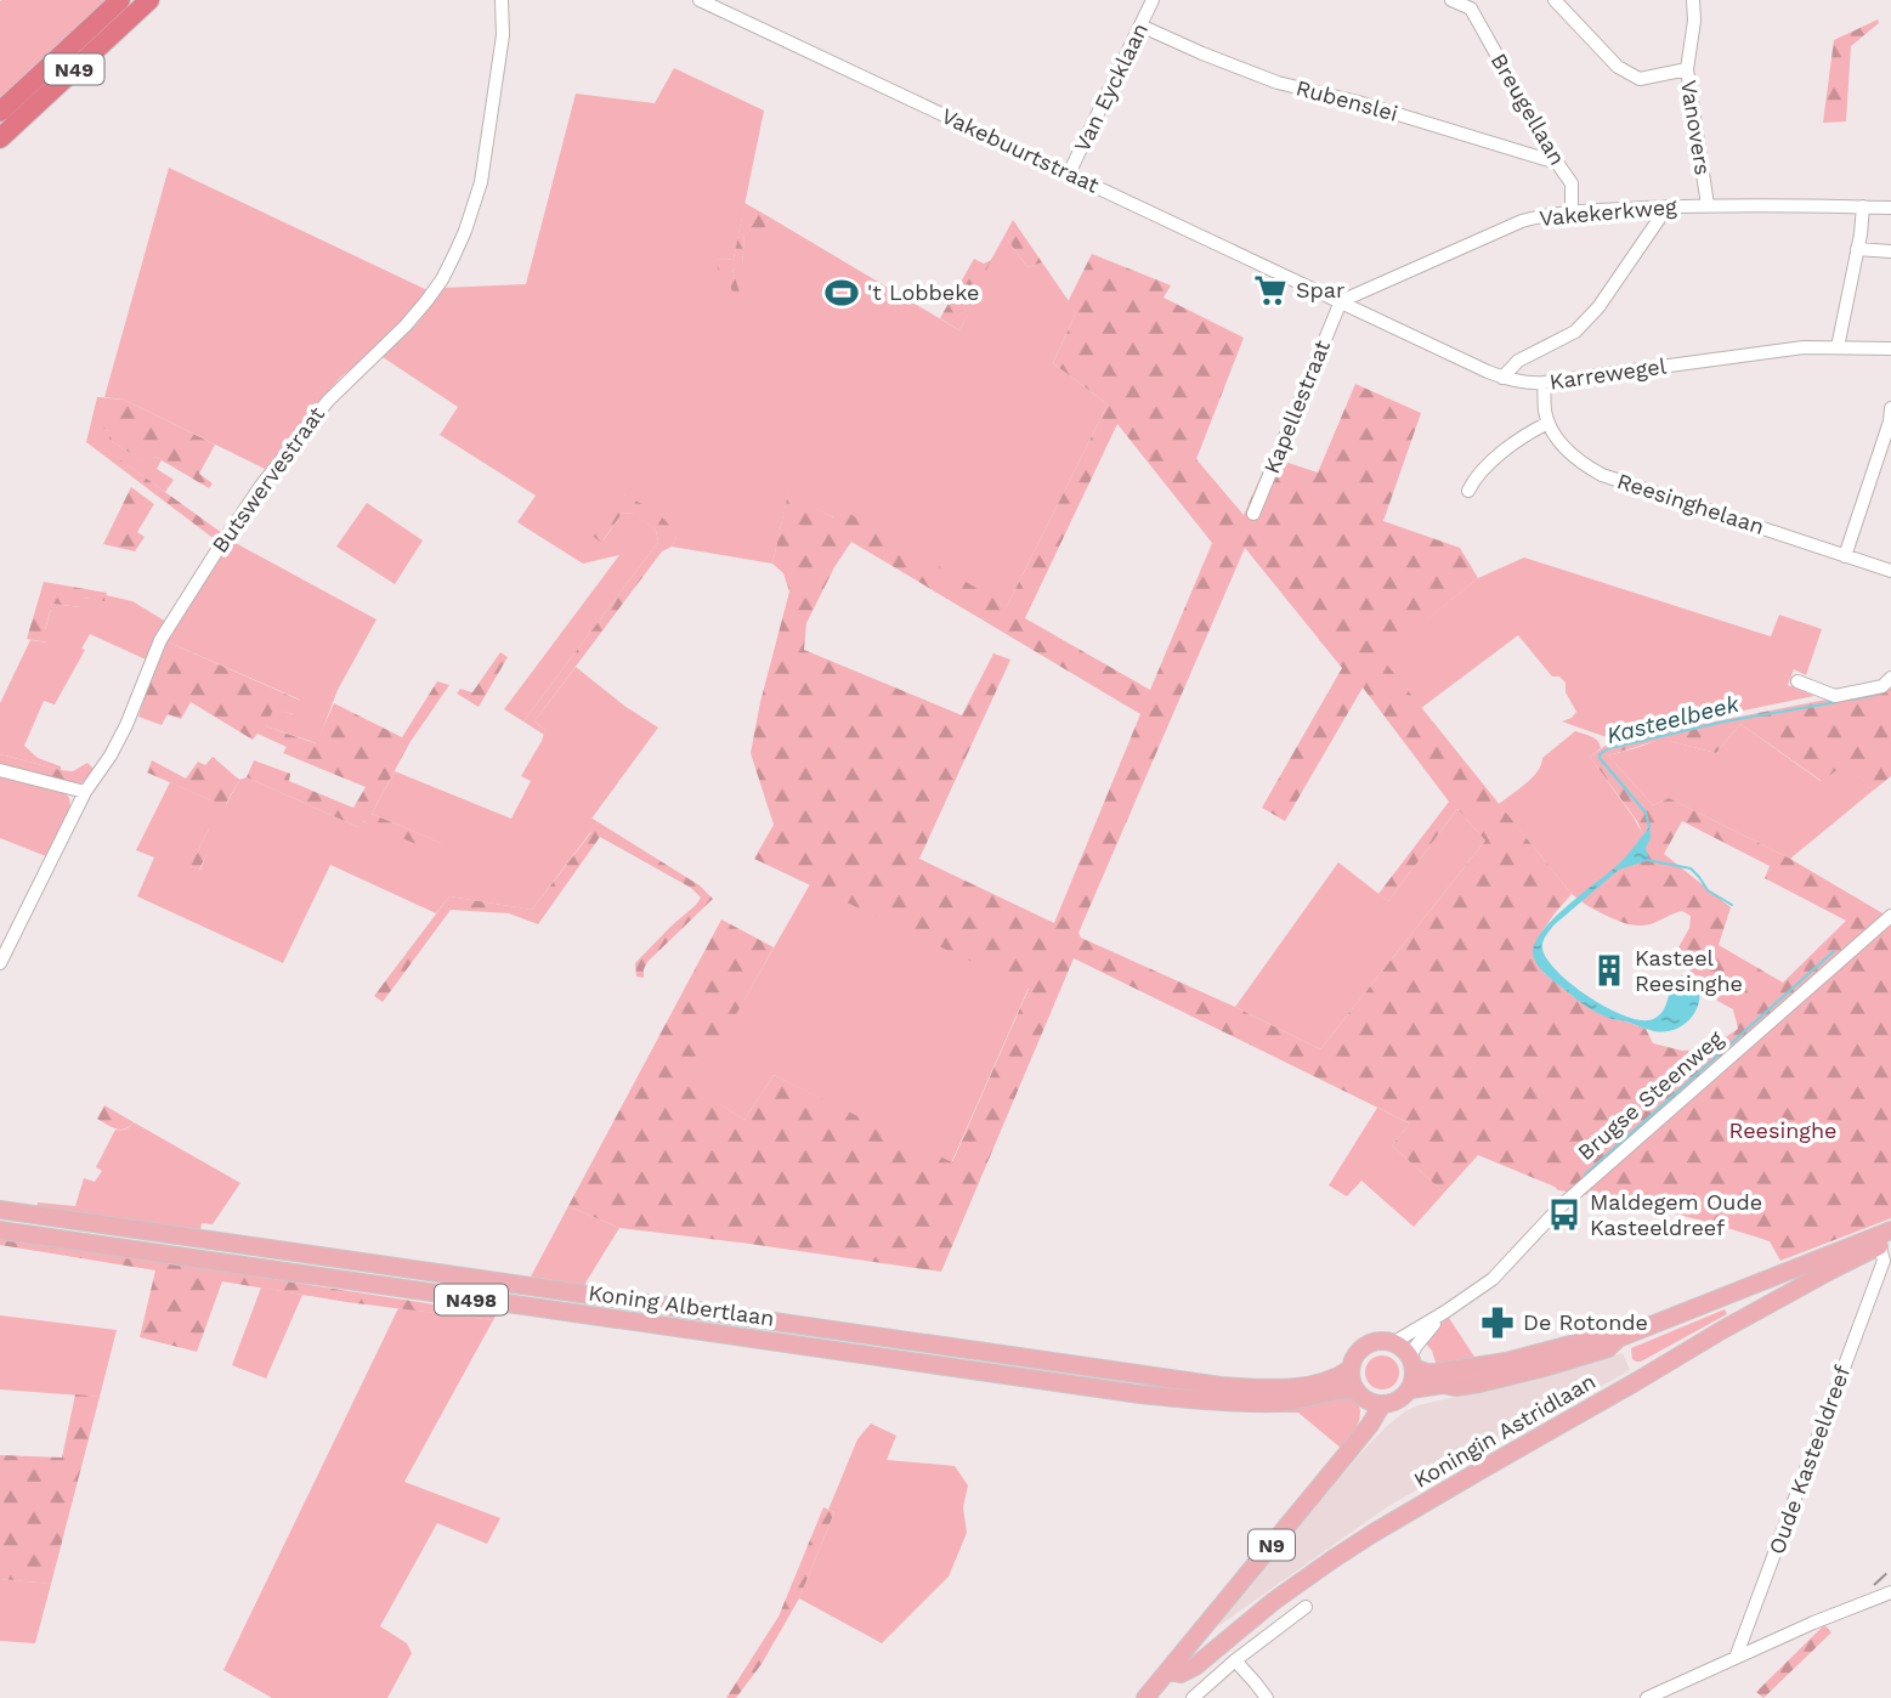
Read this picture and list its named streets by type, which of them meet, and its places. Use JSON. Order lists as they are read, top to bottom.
{
  "streets": {
    "highway": ["N49"],
    "main road": [
      "Brugse Steenweg",
      "N498",
      "Koning Albertlaan",
      "Koningin Astridlaan",
      "N9"
    ],
    "street": [
      "Van Eycklaan",
      "Rubenslei",
      "Breugellaan",
      "Vanovers",
      "Vakebuurtstraat",
      "Vakekerkweg",
      "Karrewegel",
      "Kapellestraat",
      "Butswervestraat",
      "Reesinghelaan",
      "Oude Kasteeldreef"
    ]
  },
  "crossings": [
    ["Van Eycklaan", "Rubenslei"],
    ["Van Eycklaan", "Vakebuurtstraat"],
    ["Rubenslei", "Breugellaan"],
    ["Breugellaan", "Vakekerkweg"],
    ["Vanovers", "Vakekerkweg"],
    ["Vakebuurtstraat", "Vakekerkweg"],
    ["Vakebuurtstraat", "Karrewegel"],
    ["Vakebuurtstraat", "Kapellestraat"],
    ["Vakekerkweg", "Karrewegel"],
    ["Vakekerkweg", "Kapellestraat"],
    ["Karrewegel", "Kapellestraat"],
    ["Karrewegel", "Reesinghelaan"],
    ["Brugse Steenweg", "Koning Albertlaan"],
    ["Brugse Steenweg", "Koningin Astridlaan"],
    ["Brugse Steenweg", "N9"],
    ["Koning Albertlaan", "Koningin Astridlaan"],
    ["Koning Albertlaan", "N9"],
    ["Koningin Astridlaan", "Oude Kasteeldreef"],
    ["Koningin Astridlaan", "N9"]
  ],
  "water": ["Kasteelbeek"],
  "parks": ["Reesinghe"],
  "places": {
    "supermarket": ["Spar"],
    "sports": ["'t Lobbeke"],
    "building": ["Kasteel Reesinghe"],
    "bus stop": ["Maldegem Oude Kasteeldreef"],
    "pharmacy": ["De Rotonde"]
  }
}
